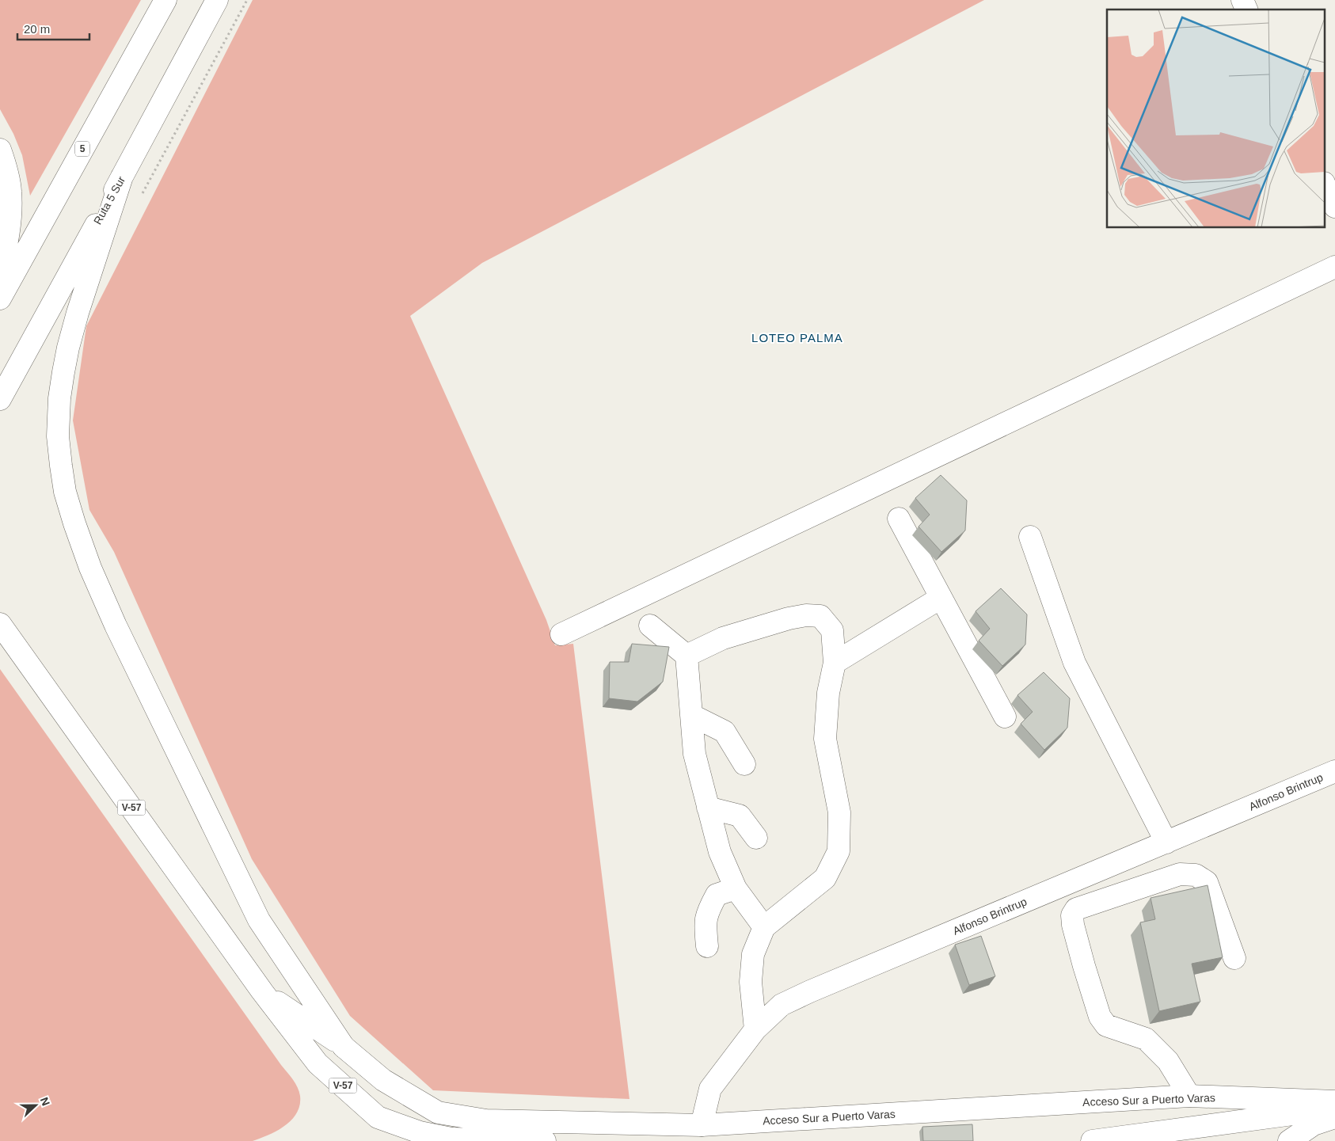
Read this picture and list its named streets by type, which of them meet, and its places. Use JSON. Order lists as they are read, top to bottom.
{
  "streets": {
    "main road": [
      "5",
      "Ruta 5 Sur",
      "Alfonso Brintrup",
      "V-57",
      "Acceso Sur a Puerto Varas"
    ]
  },
  "crossings": [
    ["Alfonso Brintrup", "Acceso Sur a Puerto Varas"],
    ["V-57", "Acceso Sur a Puerto Varas"]
  ],
  "districts": ["LOTEO PALMA"],
  "scale_bar": "20 m",
  "north": "right"
}
